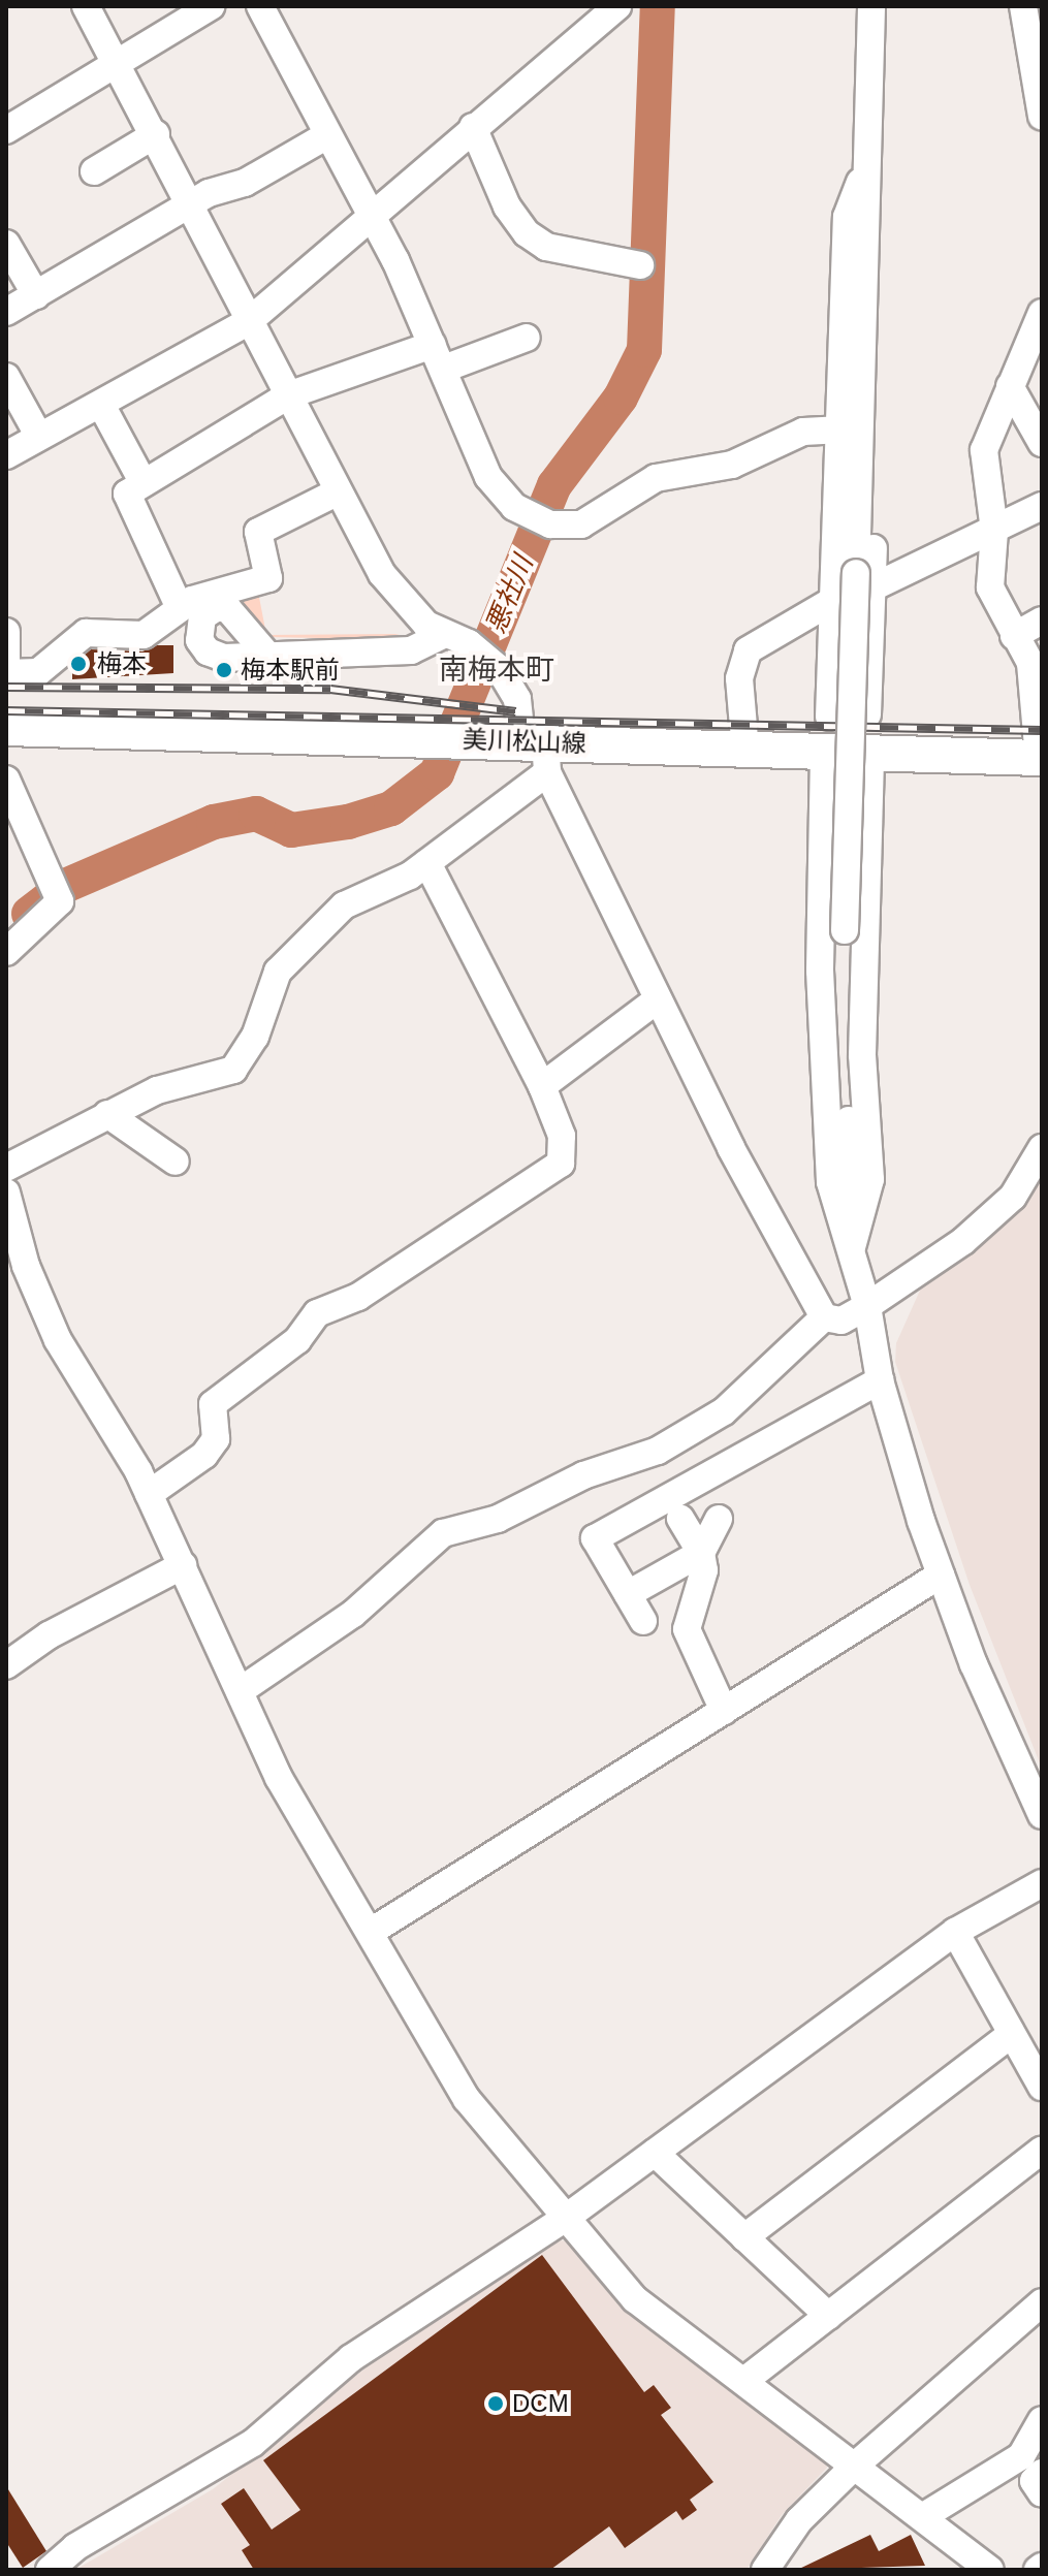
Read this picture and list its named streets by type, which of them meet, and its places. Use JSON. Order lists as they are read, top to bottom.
{
  "streets": {
    "main road": ["美川松山線"]
  },
  "districts": ["南梅本町"],
  "water": ["悪社川"],
  "places": ["梅本", "梅本駅前", "DCM"]
}
